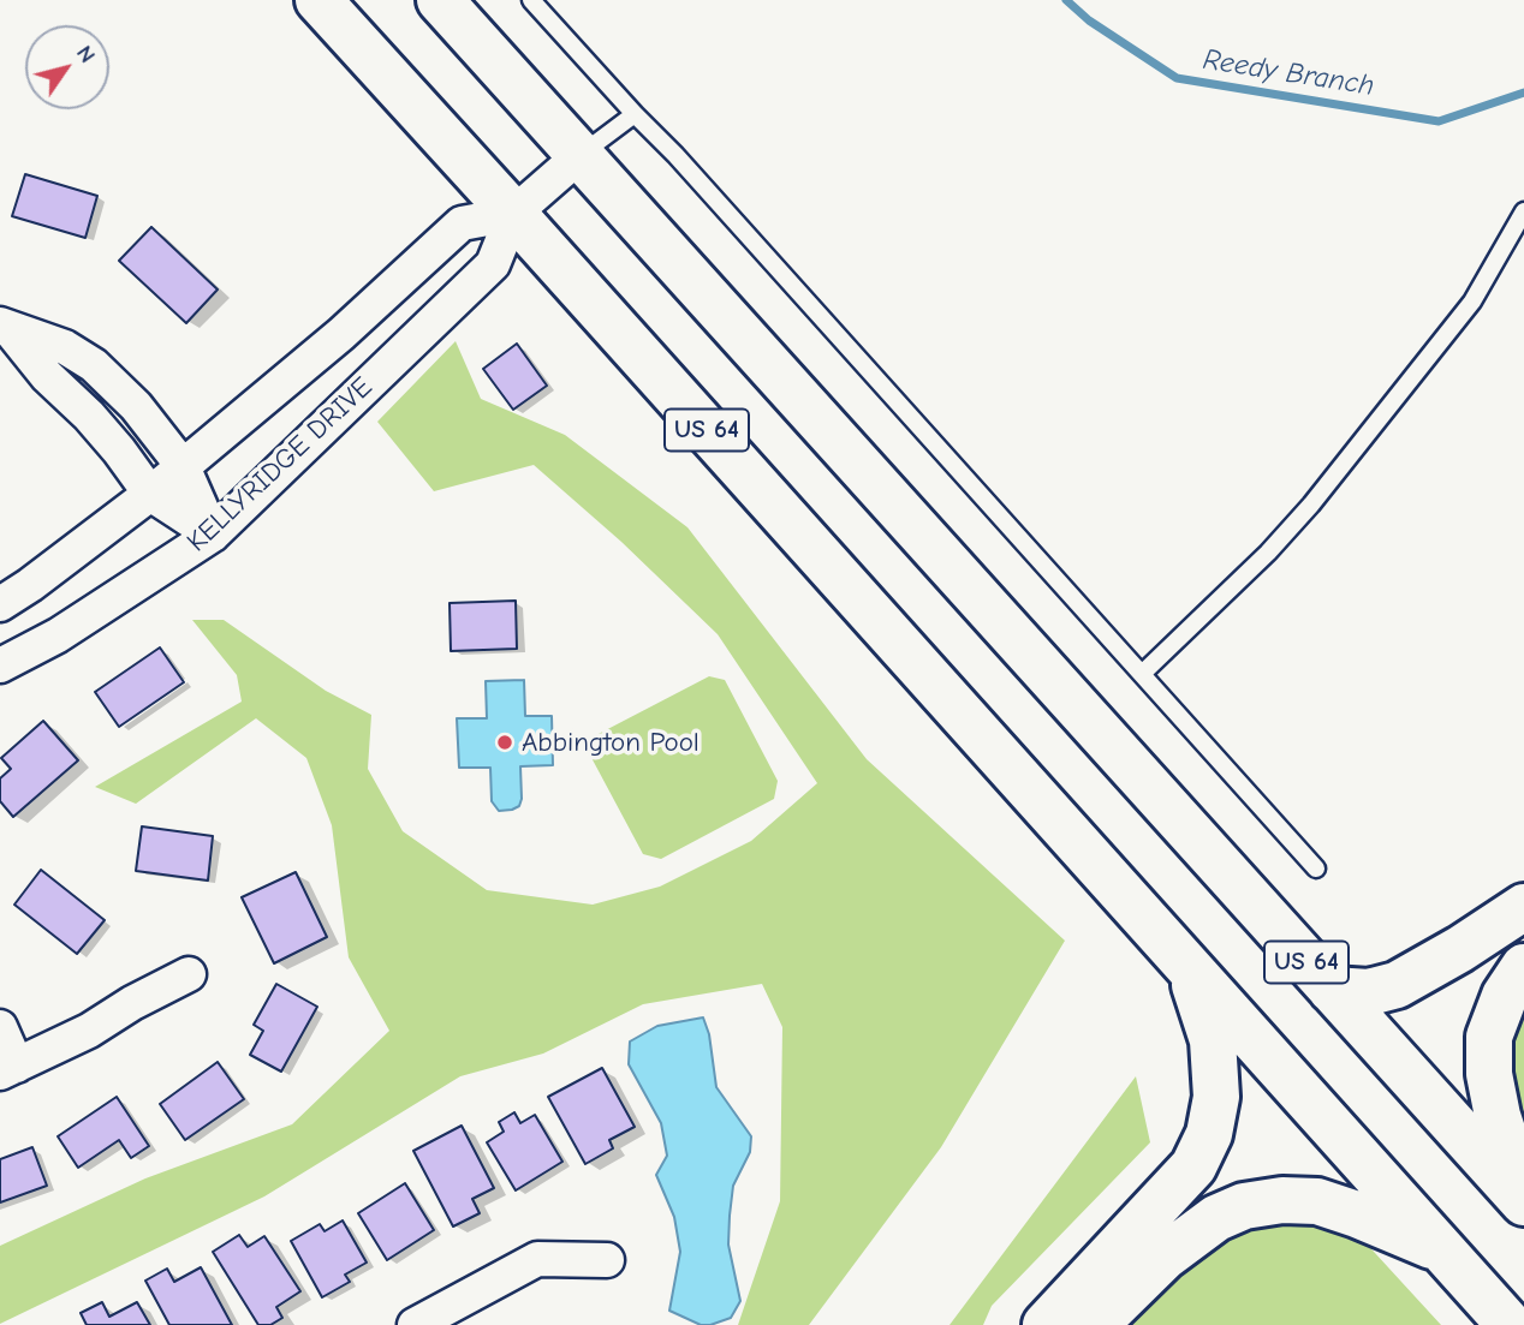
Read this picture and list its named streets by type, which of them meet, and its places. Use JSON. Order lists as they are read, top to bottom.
{
  "streets": {
    "highway": ["US 64"],
    "street": ["KELLYRIDGE DRIVE"]
  },
  "crossings": [
    ["US 64", "KELLYRIDGE DRIVE"]
  ],
  "water": ["Reedy Branch"],
  "places": ["Abbington Pool"],
  "north": "top right"
}
